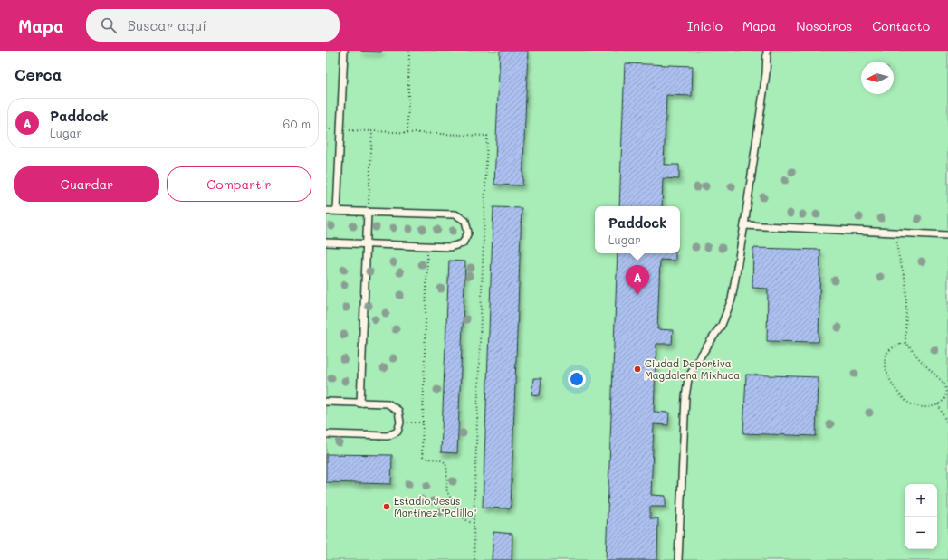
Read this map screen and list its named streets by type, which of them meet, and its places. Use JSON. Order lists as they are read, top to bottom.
{
  "places": ["Ciudad Deportiva Magdalena Mixhuca", "Estadio Jesús Martínez \"Palillo\""],
  "north": "left",
  "page": {
    "header": "Mapa",
    "search": "Buscar aquí",
    "nav": [
      "Inicio",
      "Mapa",
      "Nosotros",
      "Contacto"
    ],
    "heading": "Cerca",
    "list": [
      {
        "mark": "A",
        "name": "Paddock",
        "note": "Lugar",
        "value": "60 m"
      }
    ],
    "buttons": ["Guardar", "Compartir"],
    "popup": ["Paddock", "Lugar"],
    "pins": "A",
    "map_buttons": ["+", "−"]
  }
}
